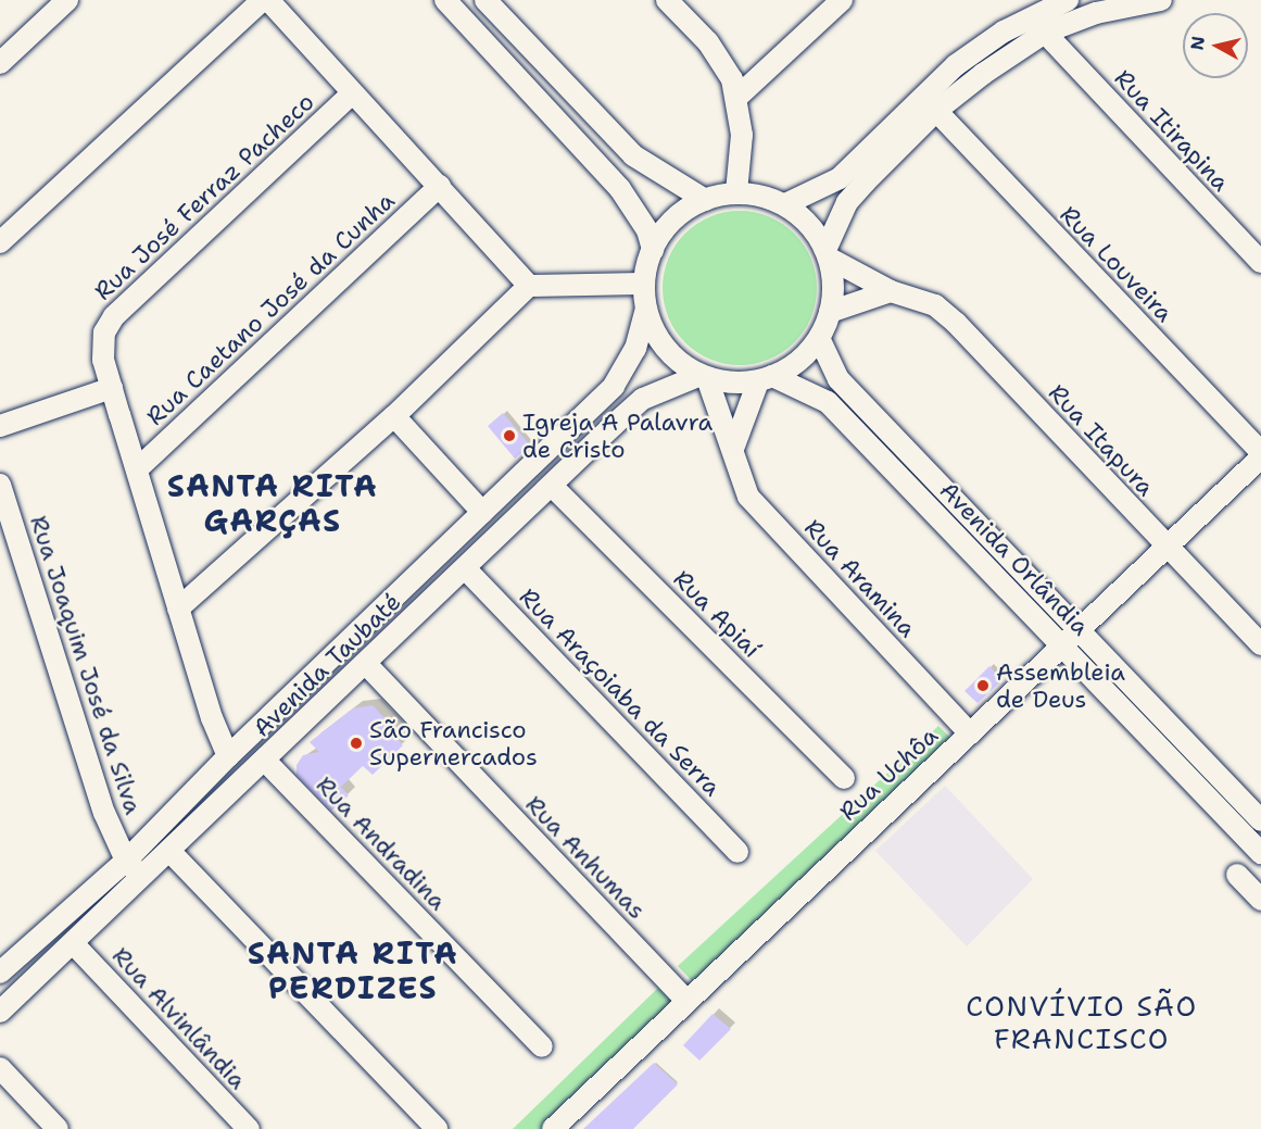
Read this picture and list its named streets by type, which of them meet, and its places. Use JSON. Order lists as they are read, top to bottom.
{
  "streets": {
    "street": [
      "Rua Itirapina",
      "Rua José Ferraz Pacheco",
      "Rua Louveira",
      "Rua Caetano José da Cunha",
      "Rua Itapura",
      "Avenida Orlândia",
      "Rua Aramina",
      "Rua Apiaí",
      "Rua Joaquim José da Silva",
      "Avenida Taubaté",
      "Rua Araçoiaba da Serra",
      "Rua Uchôa",
      "Rua Andradina",
      "Rua Anhumas",
      "Rua Alvinlândia"
    ]
  },
  "crossings": [
    ["Rua José Ferraz Pacheco", "Rua Caetano José da Cunha"],
    ["Rua José Ferraz Pacheco", "Avenida Taubaté"],
    ["Rua Louveira", "Rua Uchôa"],
    ["Rua Itapura", "Avenida Orlândia"],
    ["Rua Itapura", "Rua Aramina"],
    ["Rua Itapura", "Avenida Taubaté"],
    ["Rua Itapura", "Rua Uchôa"],
    ["Avenida Orlândia", "Rua Aramina"],
    ["Avenida Orlândia", "Avenida Taubaté"],
    ["Avenida Orlândia", "Rua Uchôa"],
    ["Rua Aramina", "Avenida Taubaté"],
    ["Rua Aramina", "Rua Uchôa"],
    ["Rua Apiaí", "Avenida Taubaté"],
    ["Rua Joaquim José da Silva", "Avenida Taubaté"],
    ["Avenida Taubaté", "Rua Araçoiaba da Serra"],
    ["Avenida Taubaté", "Rua Andradina"],
    ["Avenida Taubaté", "Rua Anhumas"],
    ["Avenida Taubaté", "Rua Alvinlândia"],
    ["Rua Uchôa", "Rua Anhumas"]
  ],
  "districts": ["SANTA RITA GARÇAS", "SANTA RITA PERDIZES", "CONVÍVIO SÃO FRANCISCO"],
  "places": ["Igreja A Palavra de Cristo", "Assembleia de Deus", "São Francisco Supernercados"],
  "north": "left"
}
